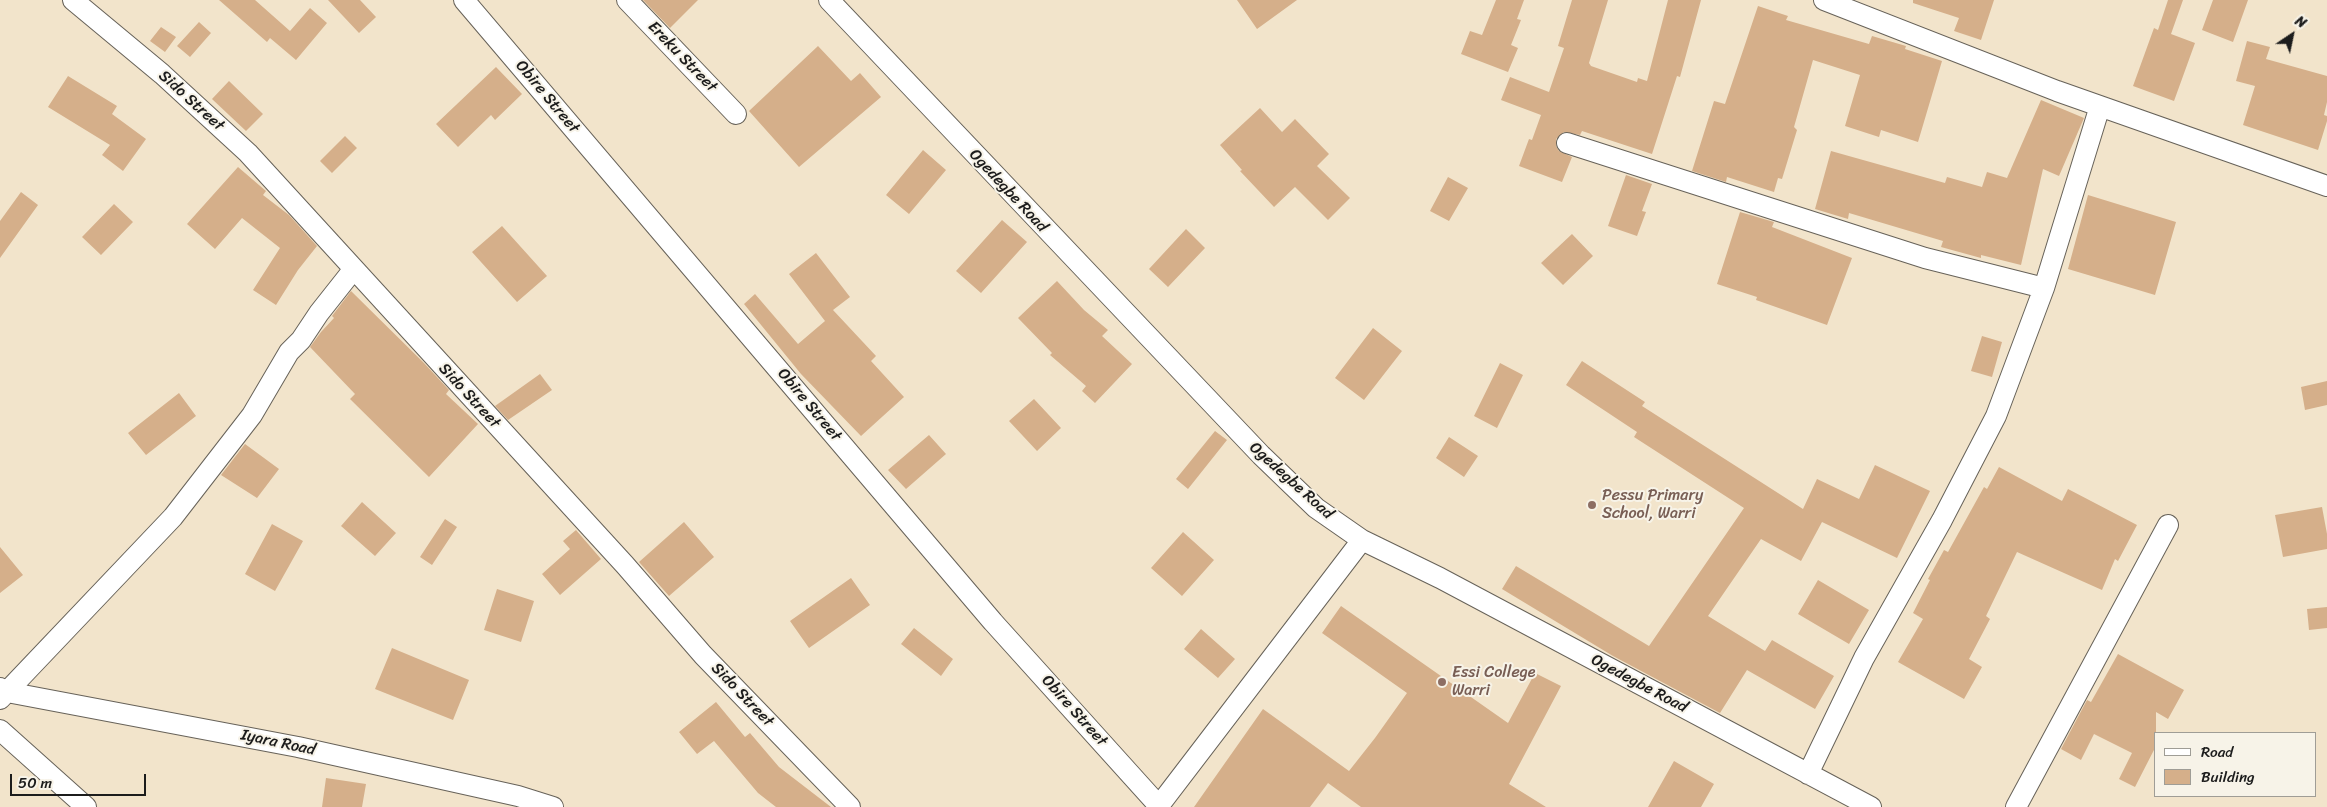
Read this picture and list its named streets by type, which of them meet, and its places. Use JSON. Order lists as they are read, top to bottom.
{
  "streets": {
    "street": [
      "Ereku Street",
      "Obire Street",
      "Sido Street",
      "Ogedegbe Road",
      "Iyara Road"
    ]
  },
  "places": ["Pessu Primary School, Warri", "Essi College Warri"],
  "legend": ["Road", "Building"],
  "scale_bar": "50 m",
  "north": "top right"
}
